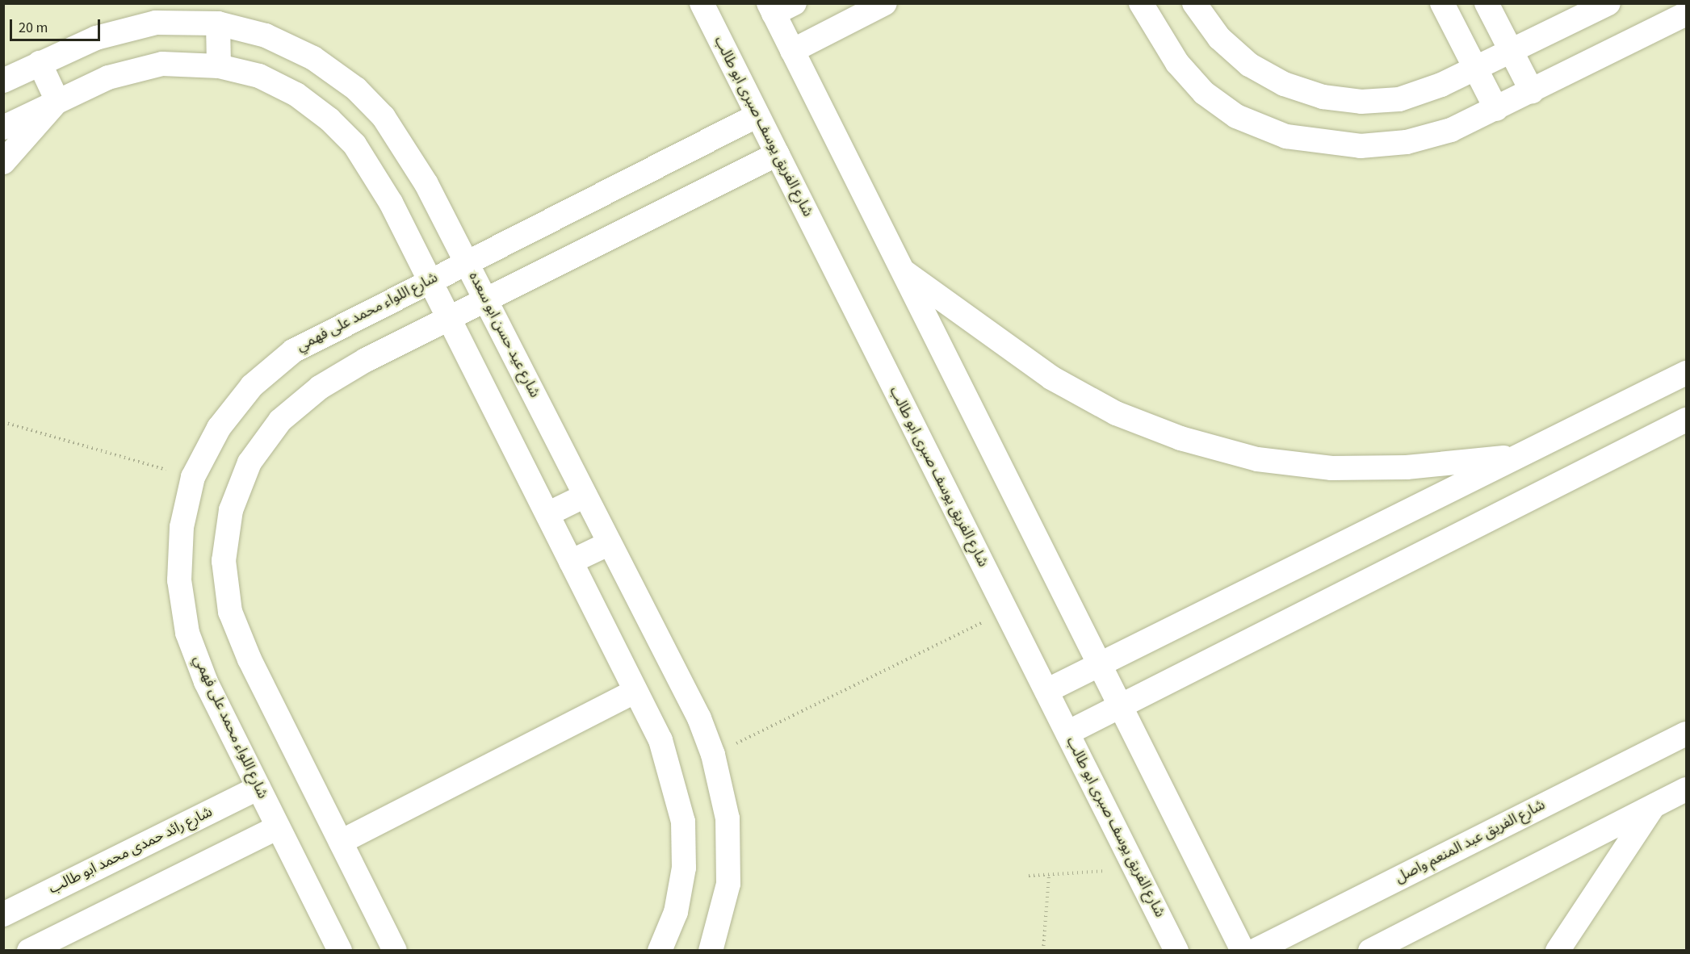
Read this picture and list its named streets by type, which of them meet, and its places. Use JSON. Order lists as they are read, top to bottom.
{
  "streets": {
    "street": [
      "شارع الفريق يوسف صبرى ابو طالب",
      "شارع اللواء محمد على فهمي",
      "شارع عيد حسن ابو سعده",
      "شارع الفريق عبد المنعم واصل",
      "شارع رائد حمدى محمد ابو طالب"
    ]
  },
  "crossings": [
    ["شارع الفريق يوسف صبرى ابو طالب", "شارع اللواء محمد على فهمي"],
    ["شارع اللواء محمد على فهمي", "شارع عيد حسن ابو سعده"],
    ["شارع اللواء محمد على فهمي", "شارع رائد حمدى محمد ابو طالب"]
  ],
  "scale_bar": "20 m"
}
